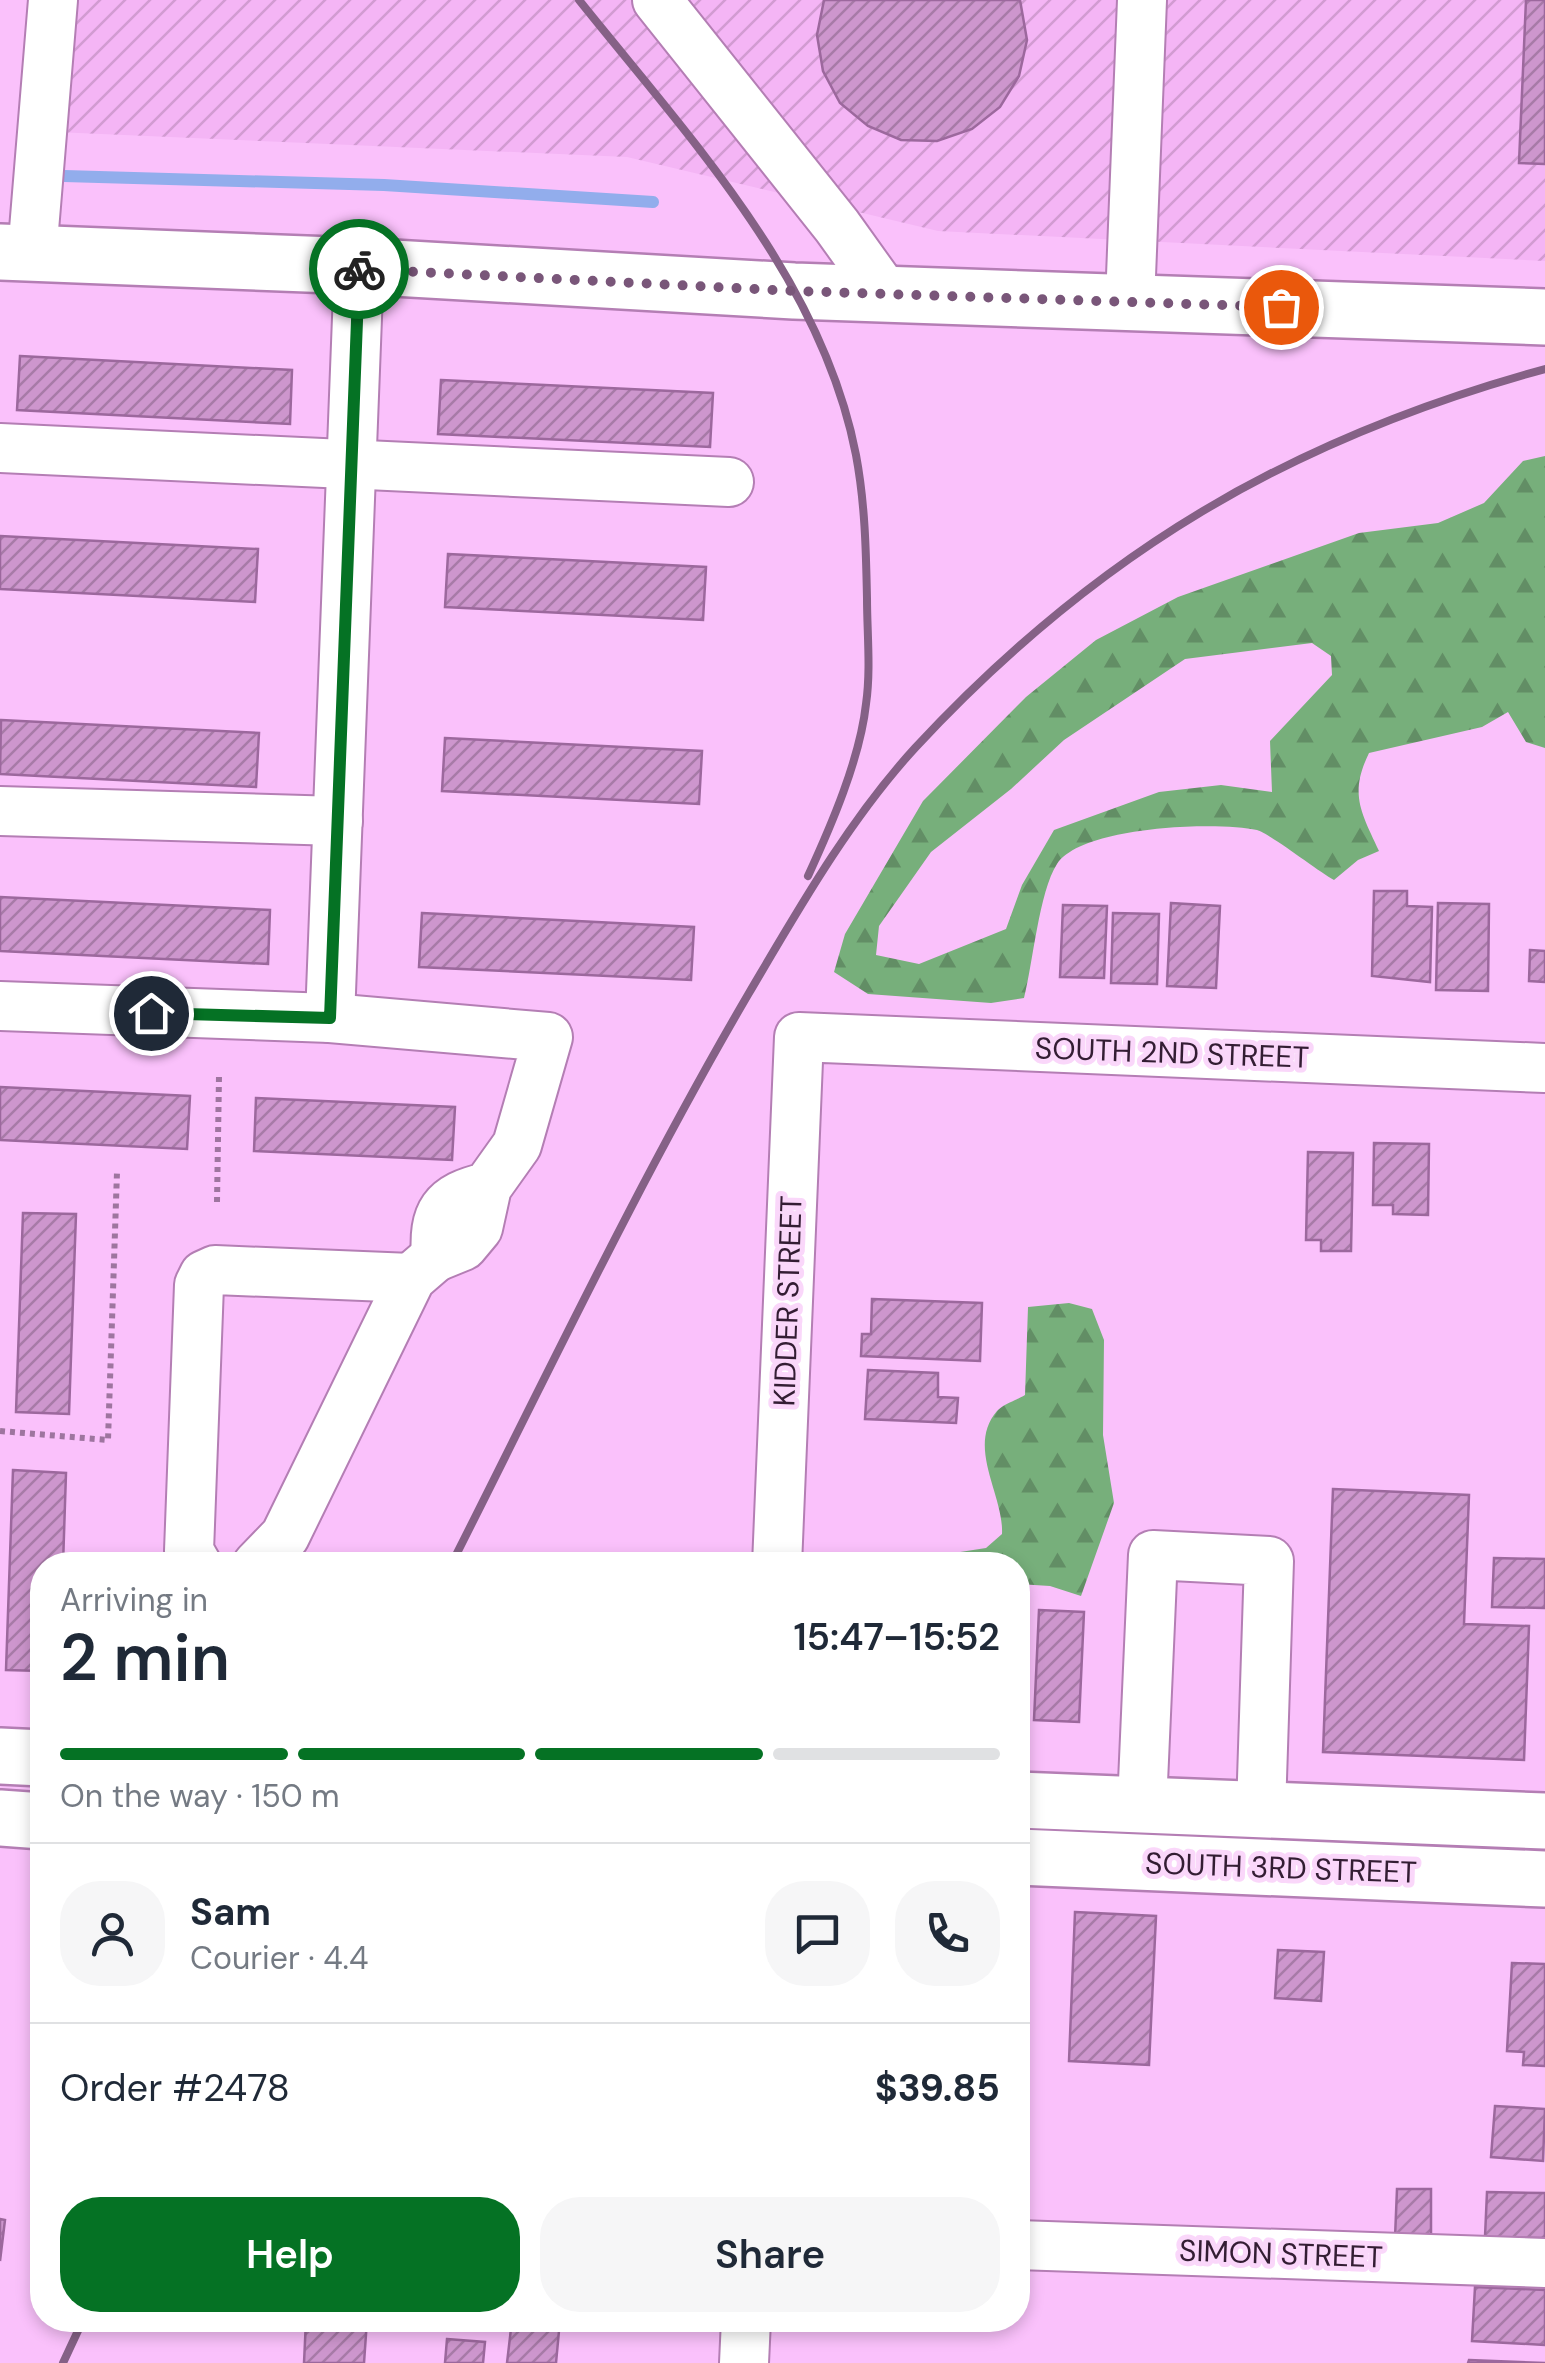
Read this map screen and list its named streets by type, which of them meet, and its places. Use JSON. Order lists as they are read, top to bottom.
{
  "streets": {
    "main road": ["SOUTH 3RD STREET"],
    "street": ["SOUTH 2ND STREET", "KIDDER STREET", "SIMON STREET"]
  },
  "crossings": [
    ["SOUTH 2ND STREET", "KIDDER STREET"]
  ],
  "page": {
    "heading": ["2 min", "Arriving in", "15:47–15:52"],
    "panel": [
      "Sam",
      "Courier · 4.4",
      "Order #2478",
      "$39.85"
    ],
    "bar": "On the way · 150 m",
    "buttons": ["Help", "Share"]
  }
}
